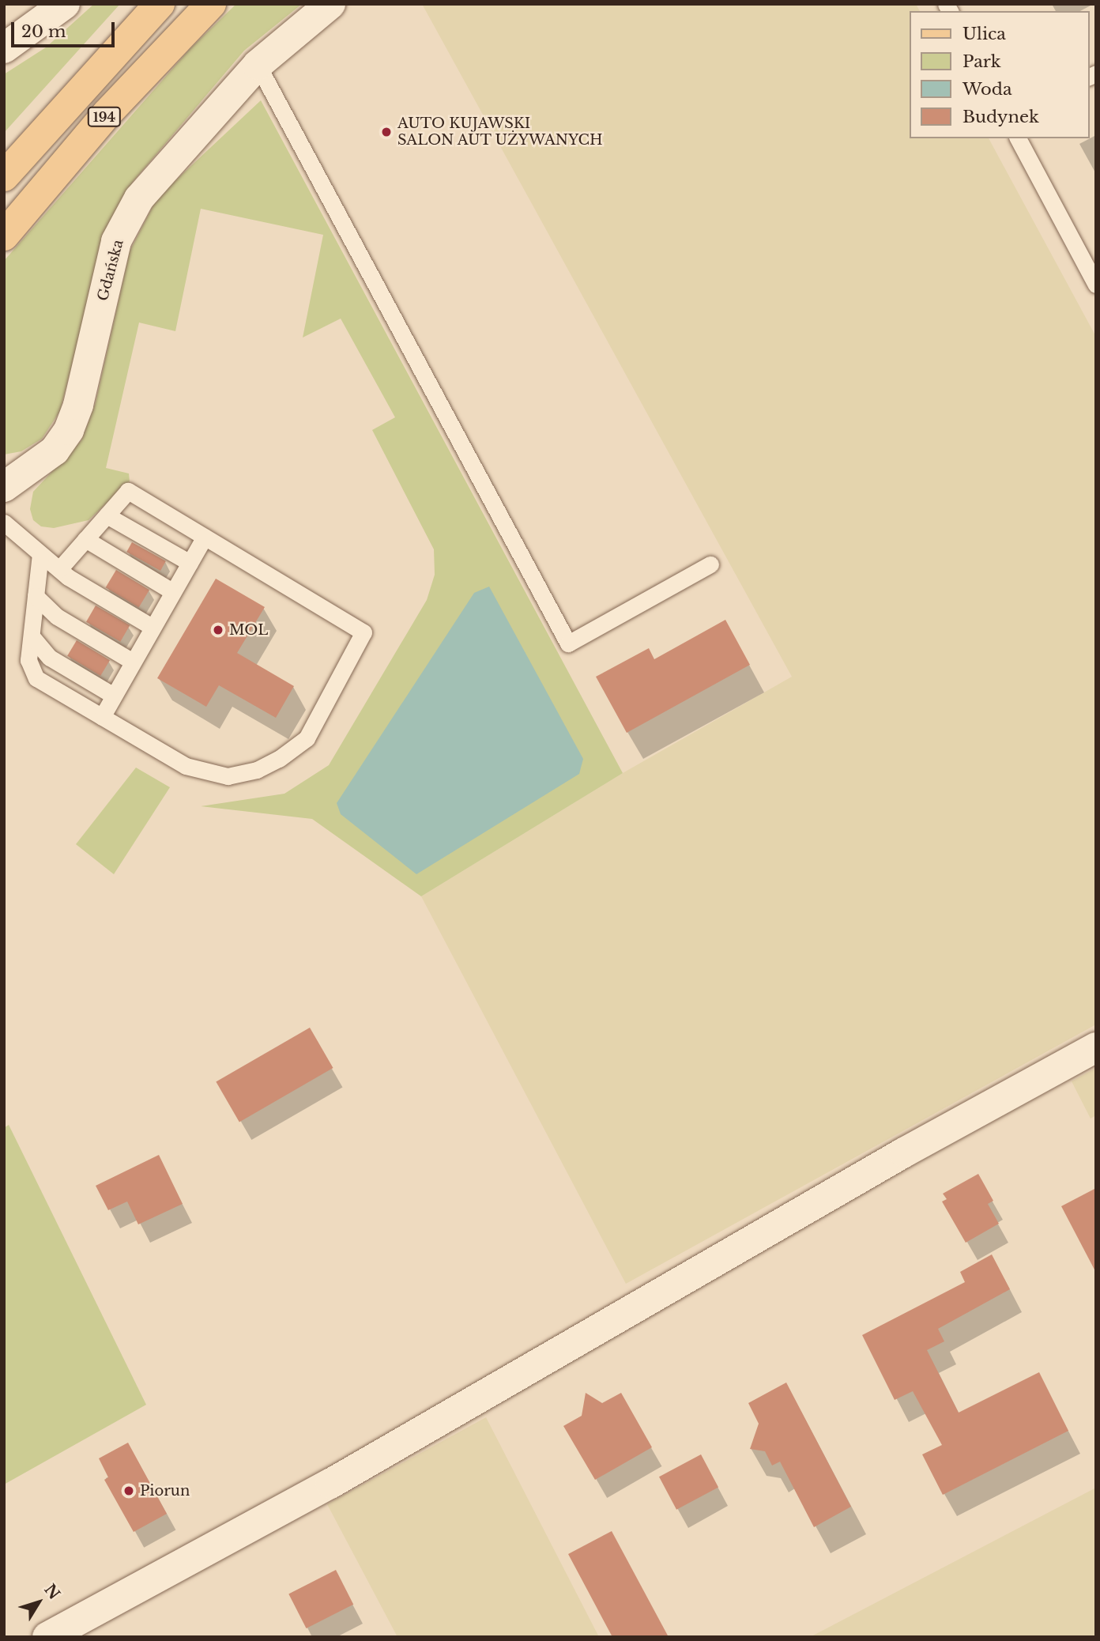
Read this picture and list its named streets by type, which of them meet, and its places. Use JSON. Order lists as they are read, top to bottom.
{
  "streets": {
    "main road": ["194"],
    "street": ["Gdańska"]
  },
  "places": ["AUTO KUJAWSKI SALON AUT UŻYWANYCH", "MOL", "Piorun"],
  "legend": [
    "Ulica",
    "Park",
    "Woda",
    "Budynek"
  ],
  "scale_bar": "20 m",
  "north": "top right"
}
